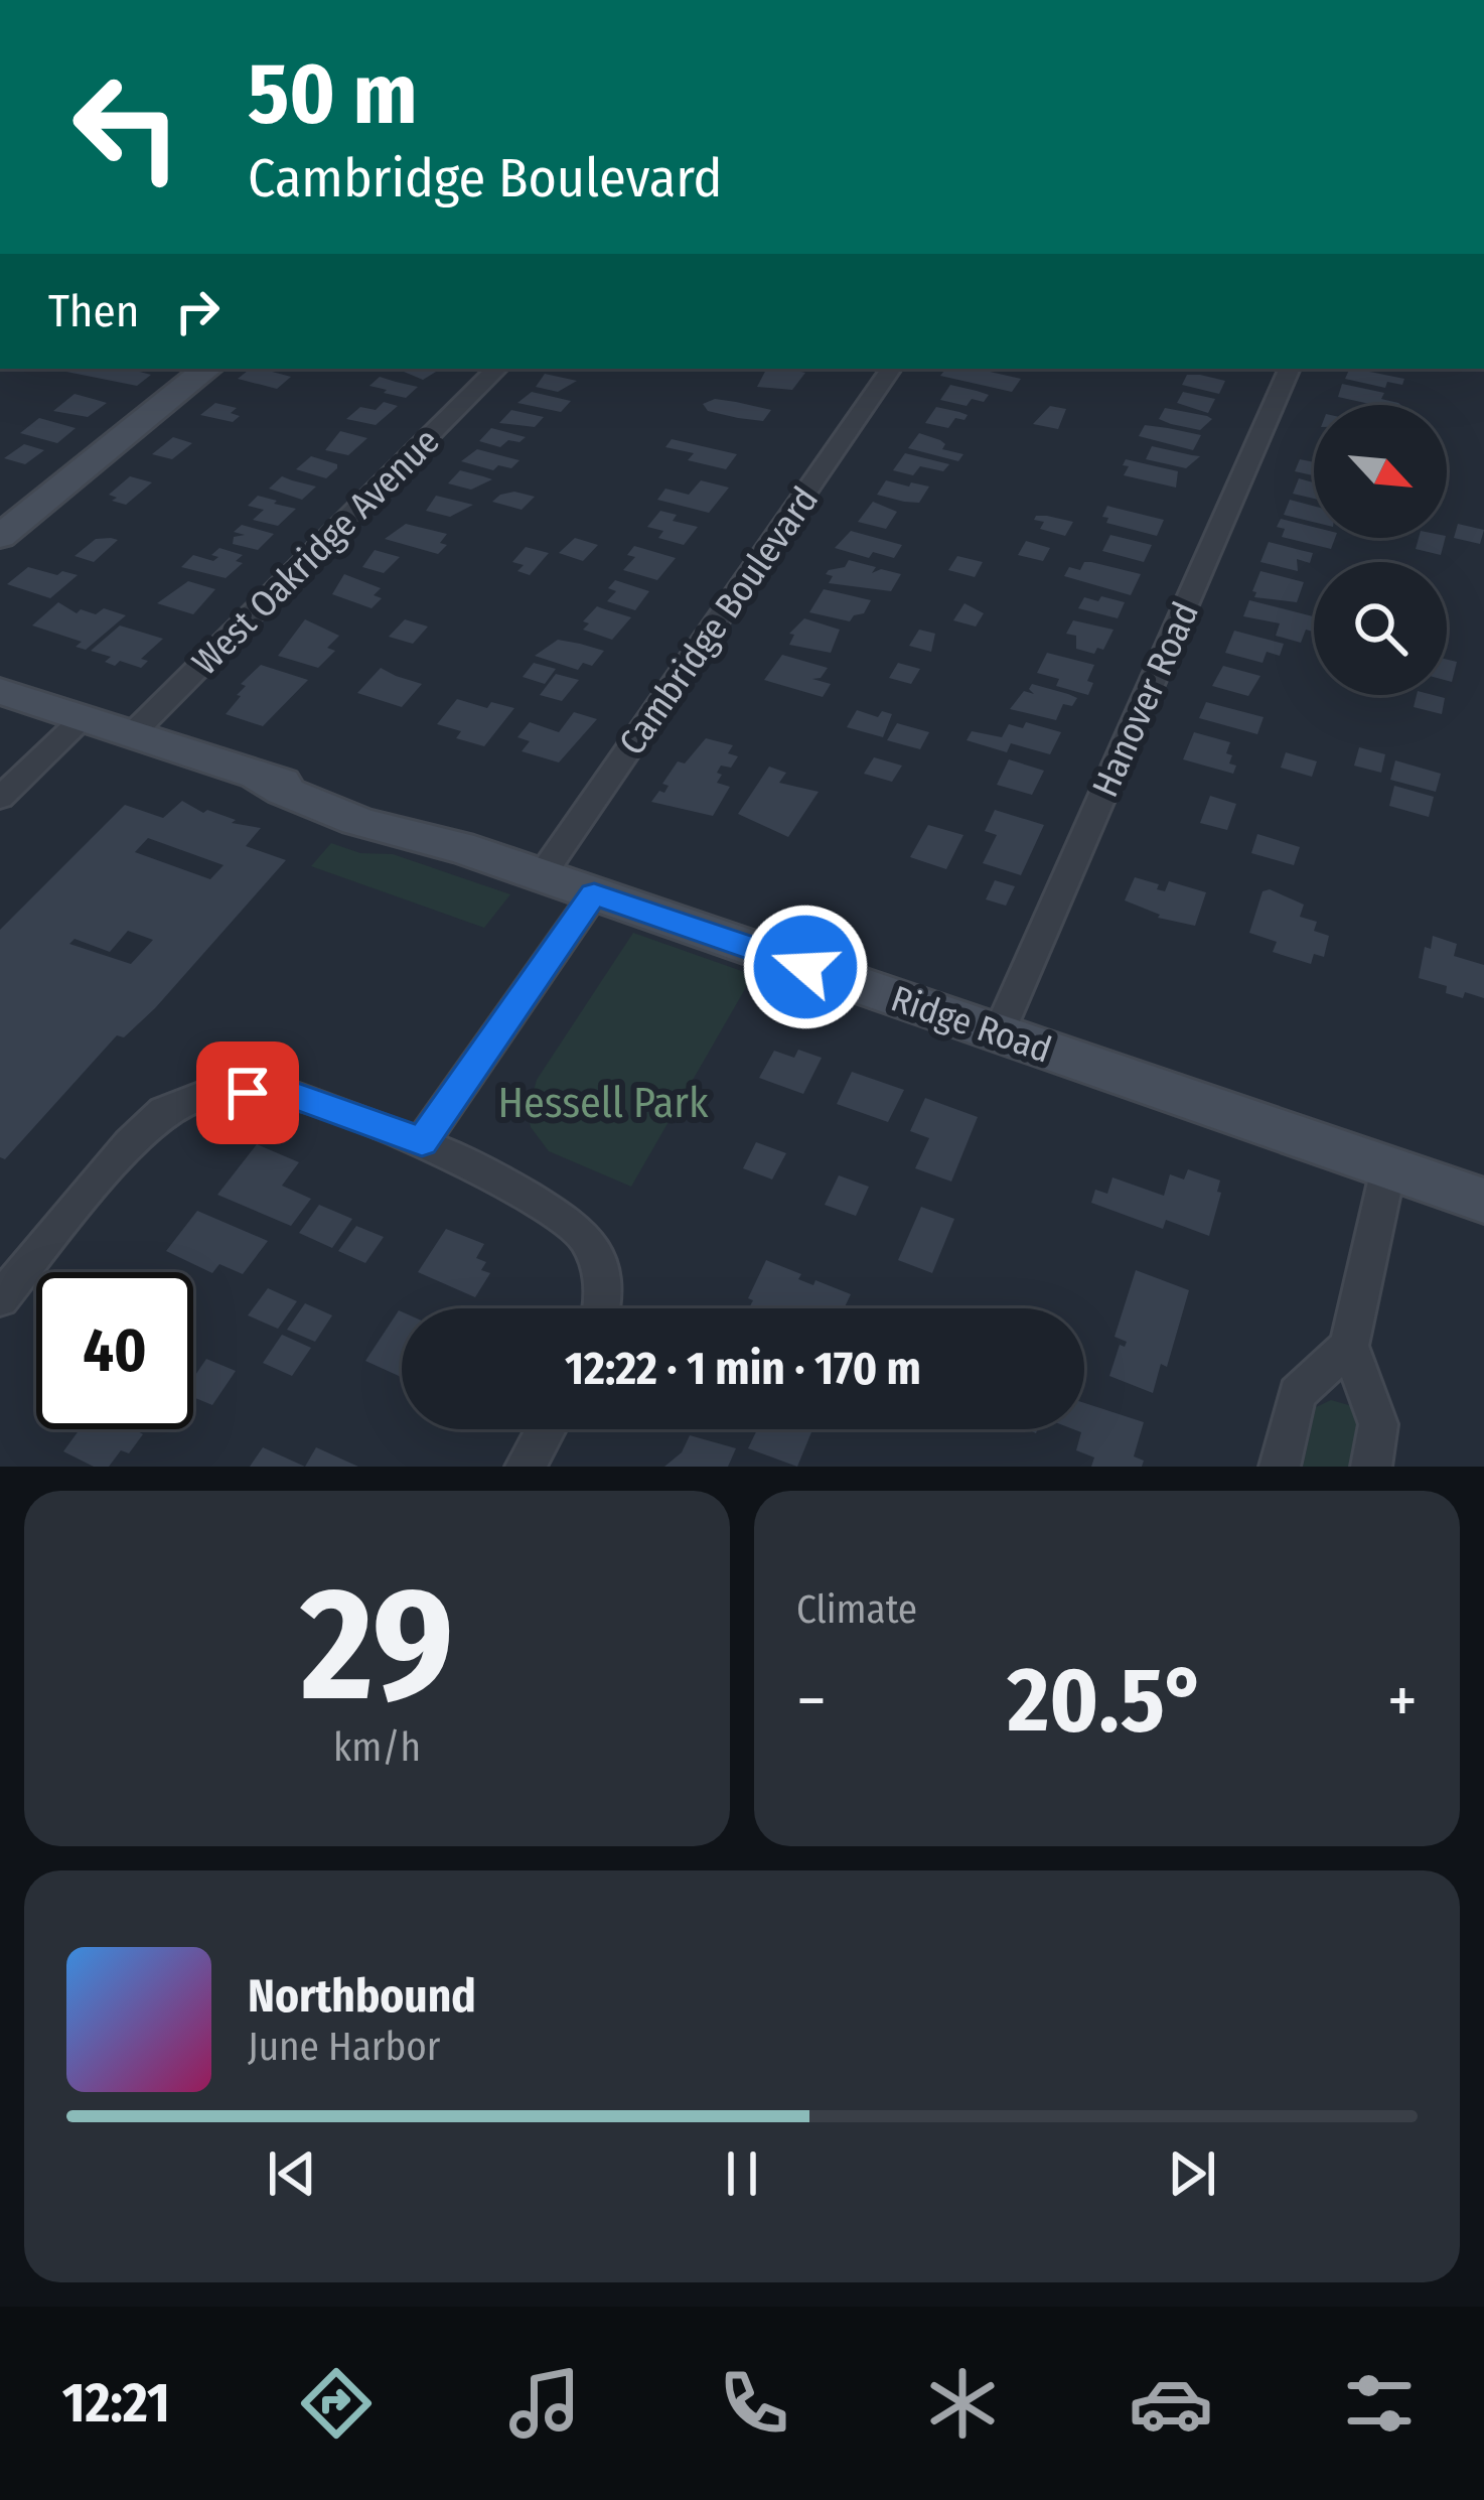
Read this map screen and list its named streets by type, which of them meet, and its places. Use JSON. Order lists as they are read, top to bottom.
{
  "streets": {
    "street": [
      "West Oakridge Avenue",
      "Cambridge Boulevard",
      "Hanover Road",
      "Ridge Road"
    ]
  },
  "crossings": [
    ["West Oakridge Avenue", "Ridge Road"],
    ["Cambridge Boulevard", "Ridge Road"],
    ["Hanover Road", "Ridge Road"]
  ],
  "parks": ["Hessell Park"],
  "north": "bottom right",
  "page": {
    "turn": ["50 m", "Cambridge Boulevard"],
    "then": "Then",
    "limit": "40",
    "trip": "12:22 · 1 min · 170 m",
    "tile": [
      ["29", "km/h"],
      "Climate"
    ],
    "heat": ["−", "20.5°", "+"],
    "song": ["Northbound", "June Harbor"],
    "tabs": "12:21"
  }
}
